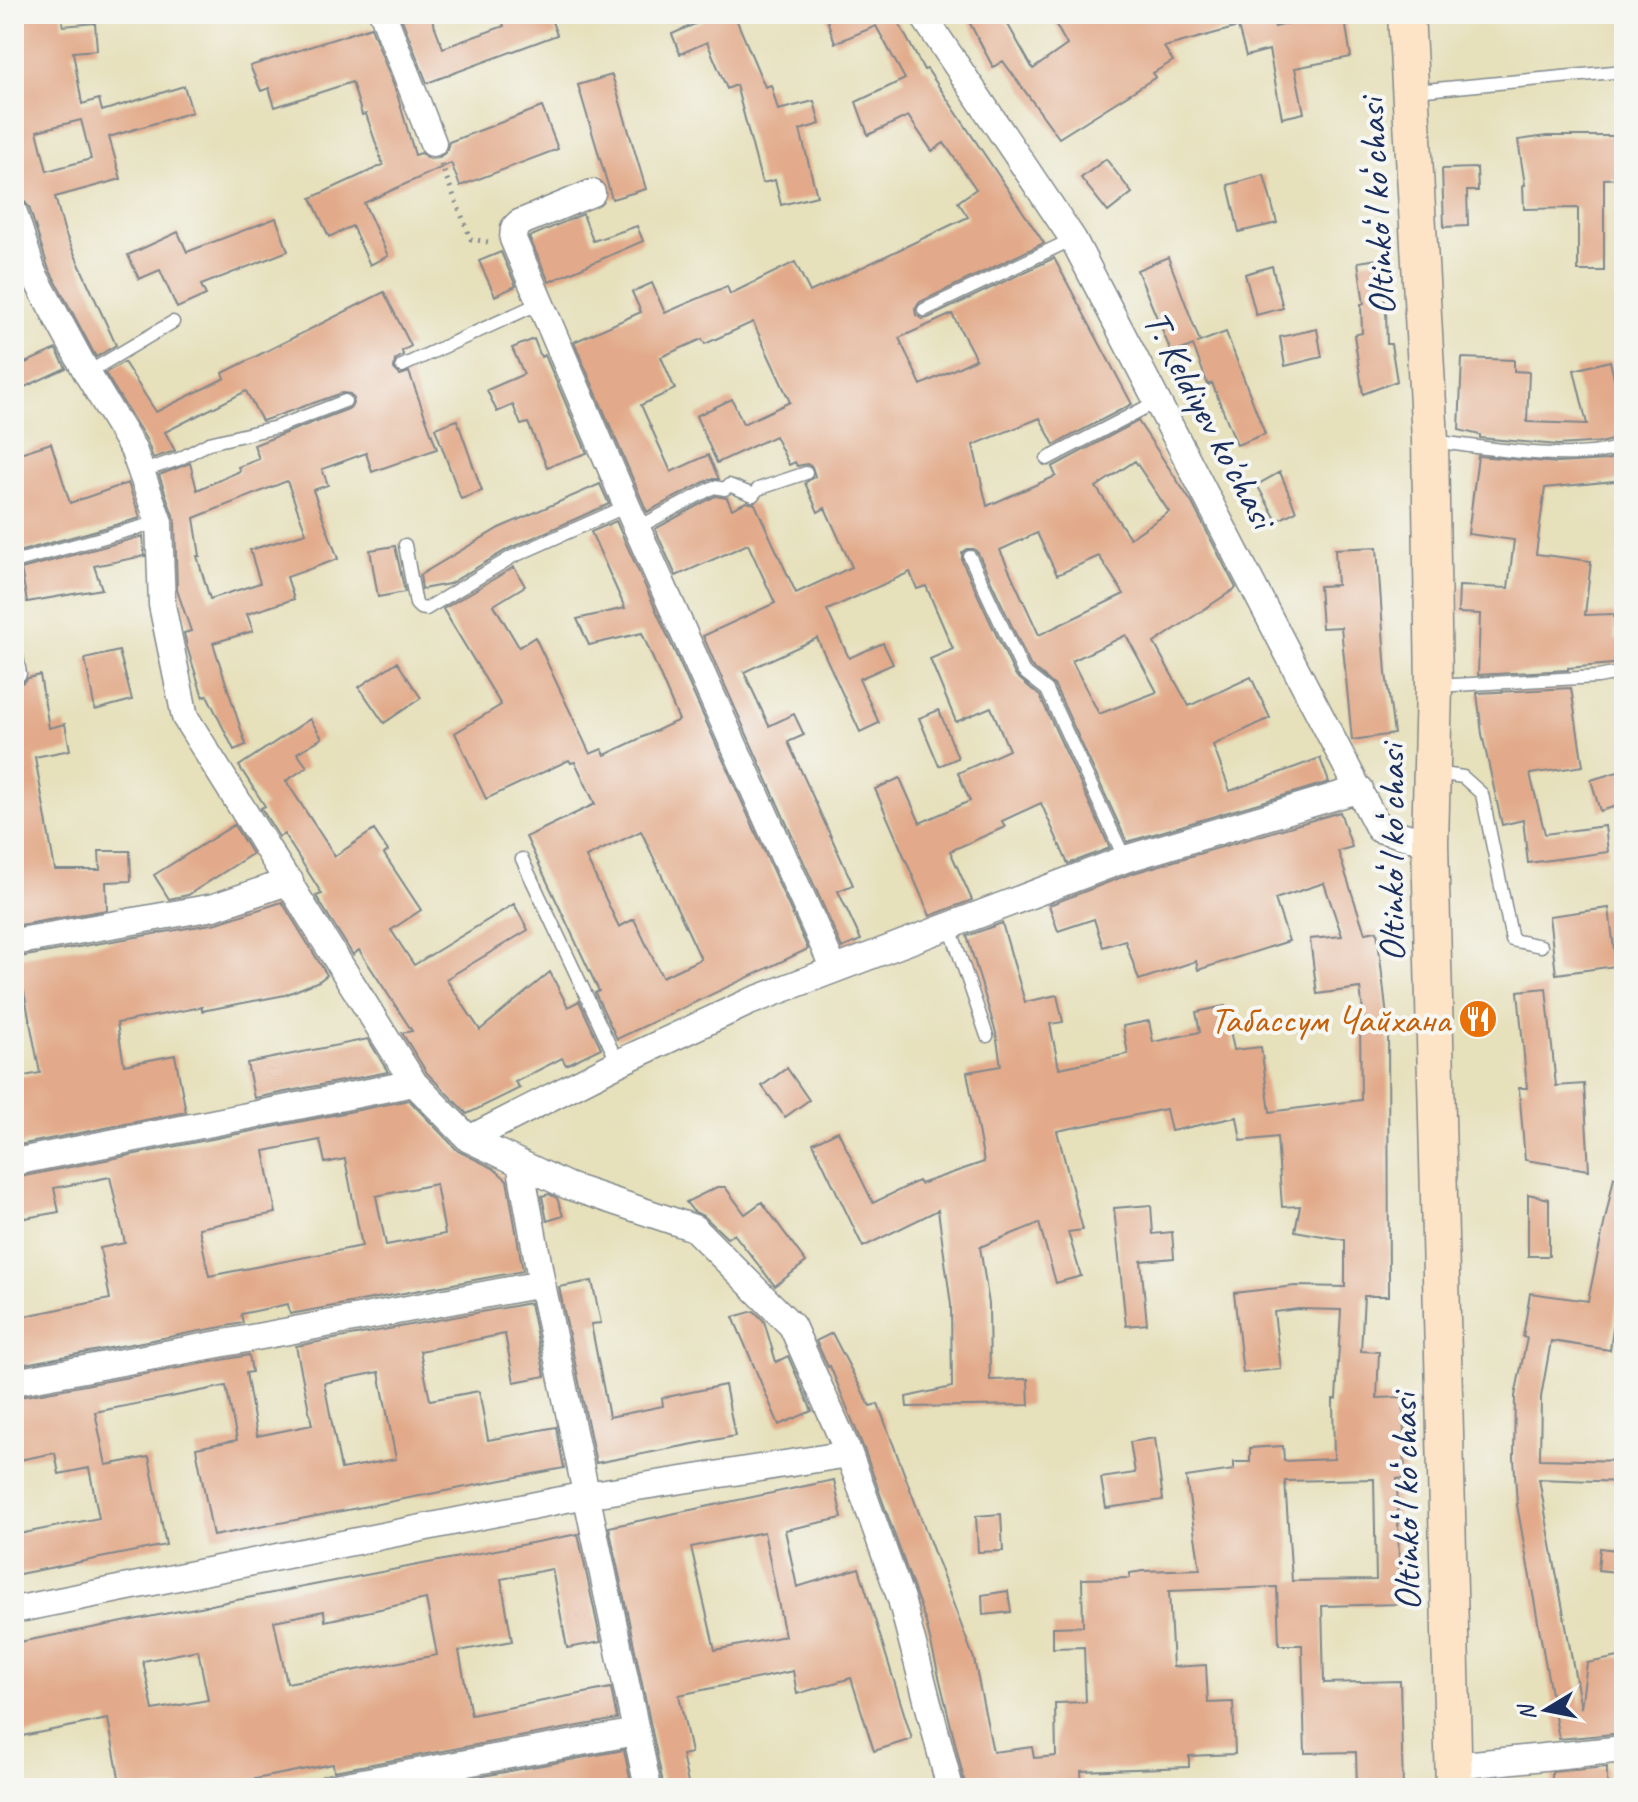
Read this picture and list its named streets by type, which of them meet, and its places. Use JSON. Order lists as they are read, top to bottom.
{
  "streets": {
    "main road": ["Oltinkoʻl koʻchasi"],
    "street": ["T. Keldiyev ko'chasi"]
  },
  "crossings": [
    ["Oltinkoʻl koʻchasi", "T. Keldiyev ko'chasi"]
  ],
  "places": {
    "restaurant": ["Табассум Чайхана"]
  },
  "north": "left"
}
